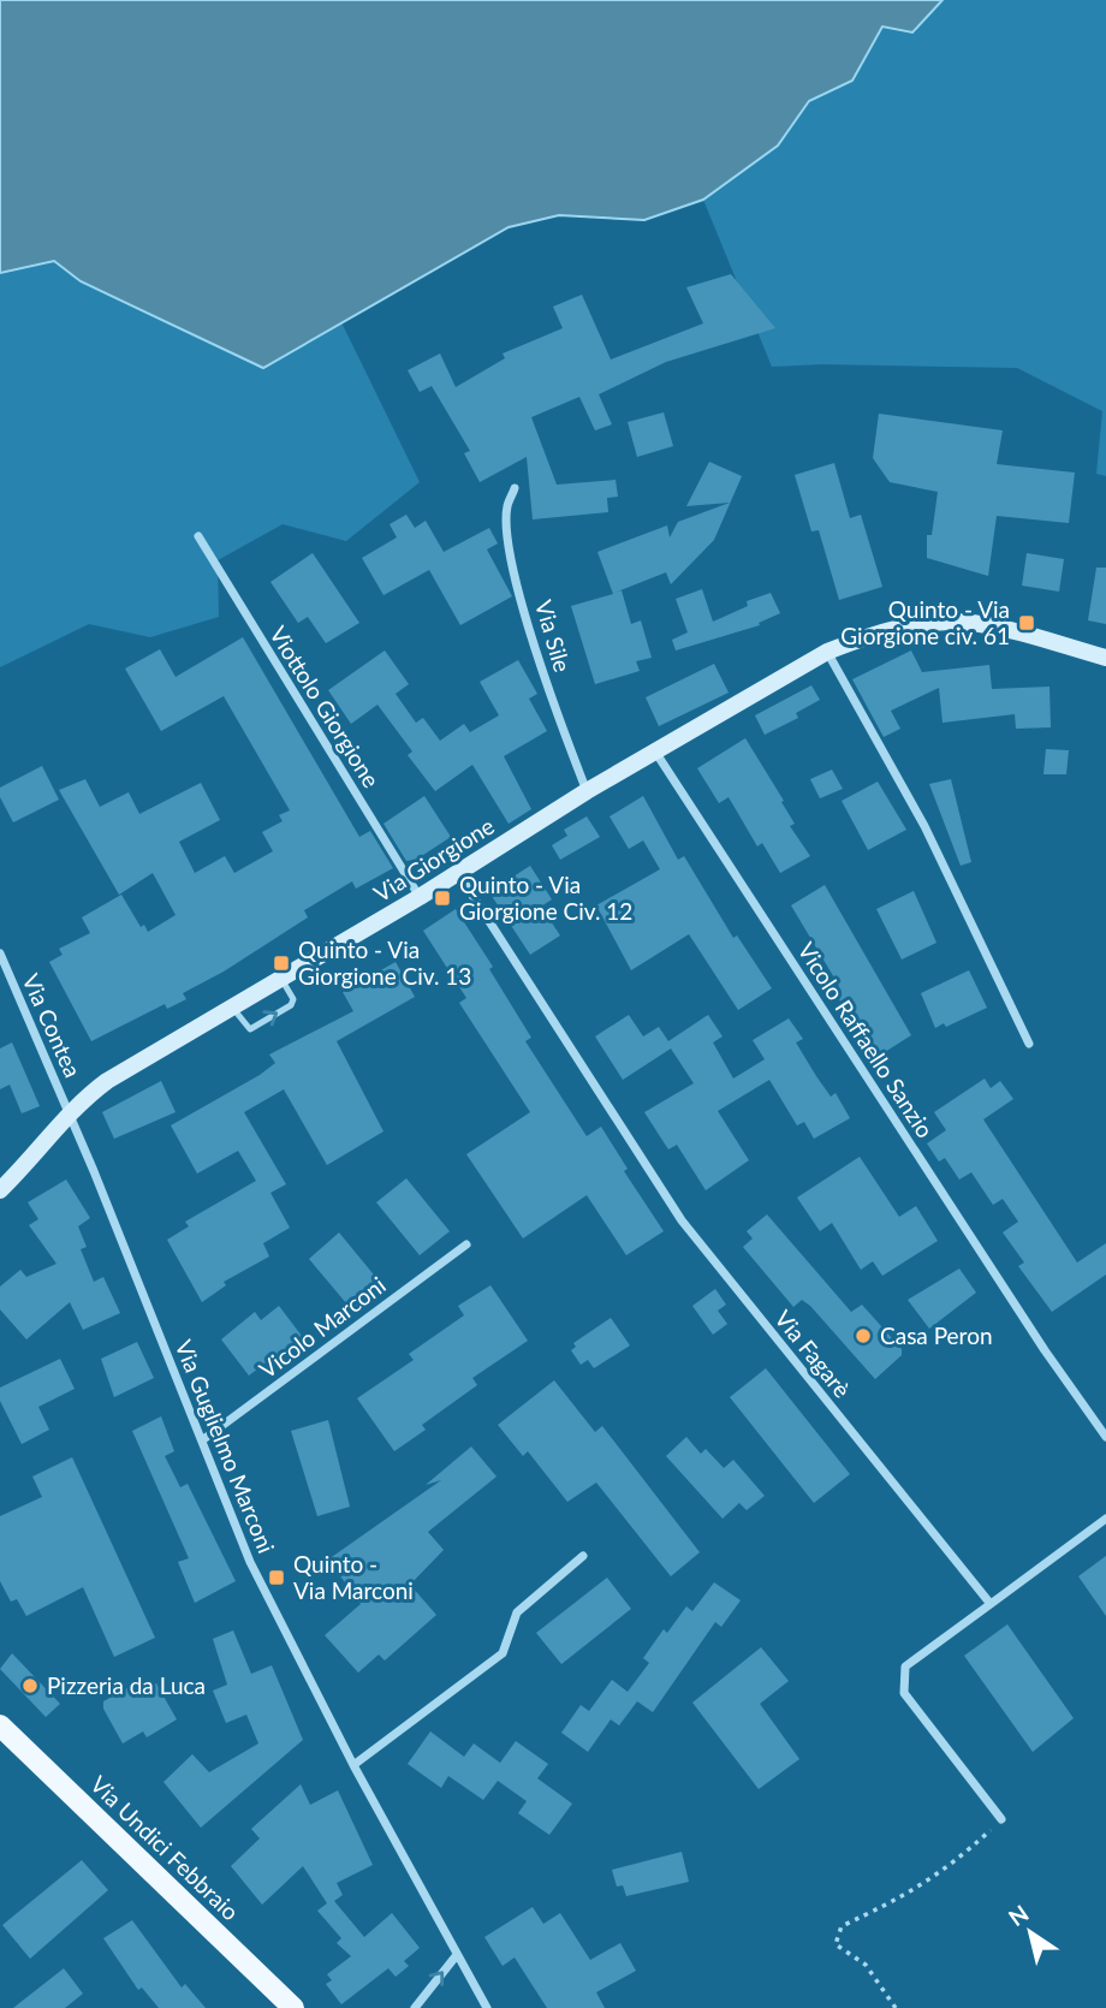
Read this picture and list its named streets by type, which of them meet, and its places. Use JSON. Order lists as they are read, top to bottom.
{
  "streets": {
    "main road": ["Via Undici Febbraio"],
    "street": [
      "Via Sile",
      "Viottolo Giorgione",
      "Via Giorgione",
      "Via Contea",
      "Vicolo Raffaello Sanzio",
      "Vicolo Marconi",
      "Via Fagarè",
      "Via Guglielmo Marconi"
    ]
  },
  "crossings": [
    ["Via Sile", "Via Giorgione"],
    ["Viottolo Giorgione", "Via Giorgione"],
    ["Via Giorgione", "Via Contea"],
    ["Via Giorgione", "Vicolo Raffaello Sanzio"],
    ["Via Giorgione", "Via Fagarè"],
    ["Via Giorgione", "Via Guglielmo Marconi"],
    ["Via Contea", "Via Guglielmo Marconi"],
    ["Vicolo Marconi", "Via Guglielmo Marconi"]
  ],
  "places": {
    "transit": [
      "Quinto - Via Giorgione civ. 61",
      "Quinto - Via Giorgione Civ. 12",
      "Quinto - Via Giorgione Civ. 13",
      "Quinto - Via Marconi"
    ],
    "other": ["Casa Peron", "Pizzeria da Luca"]
  },
  "north": "top left"
}
